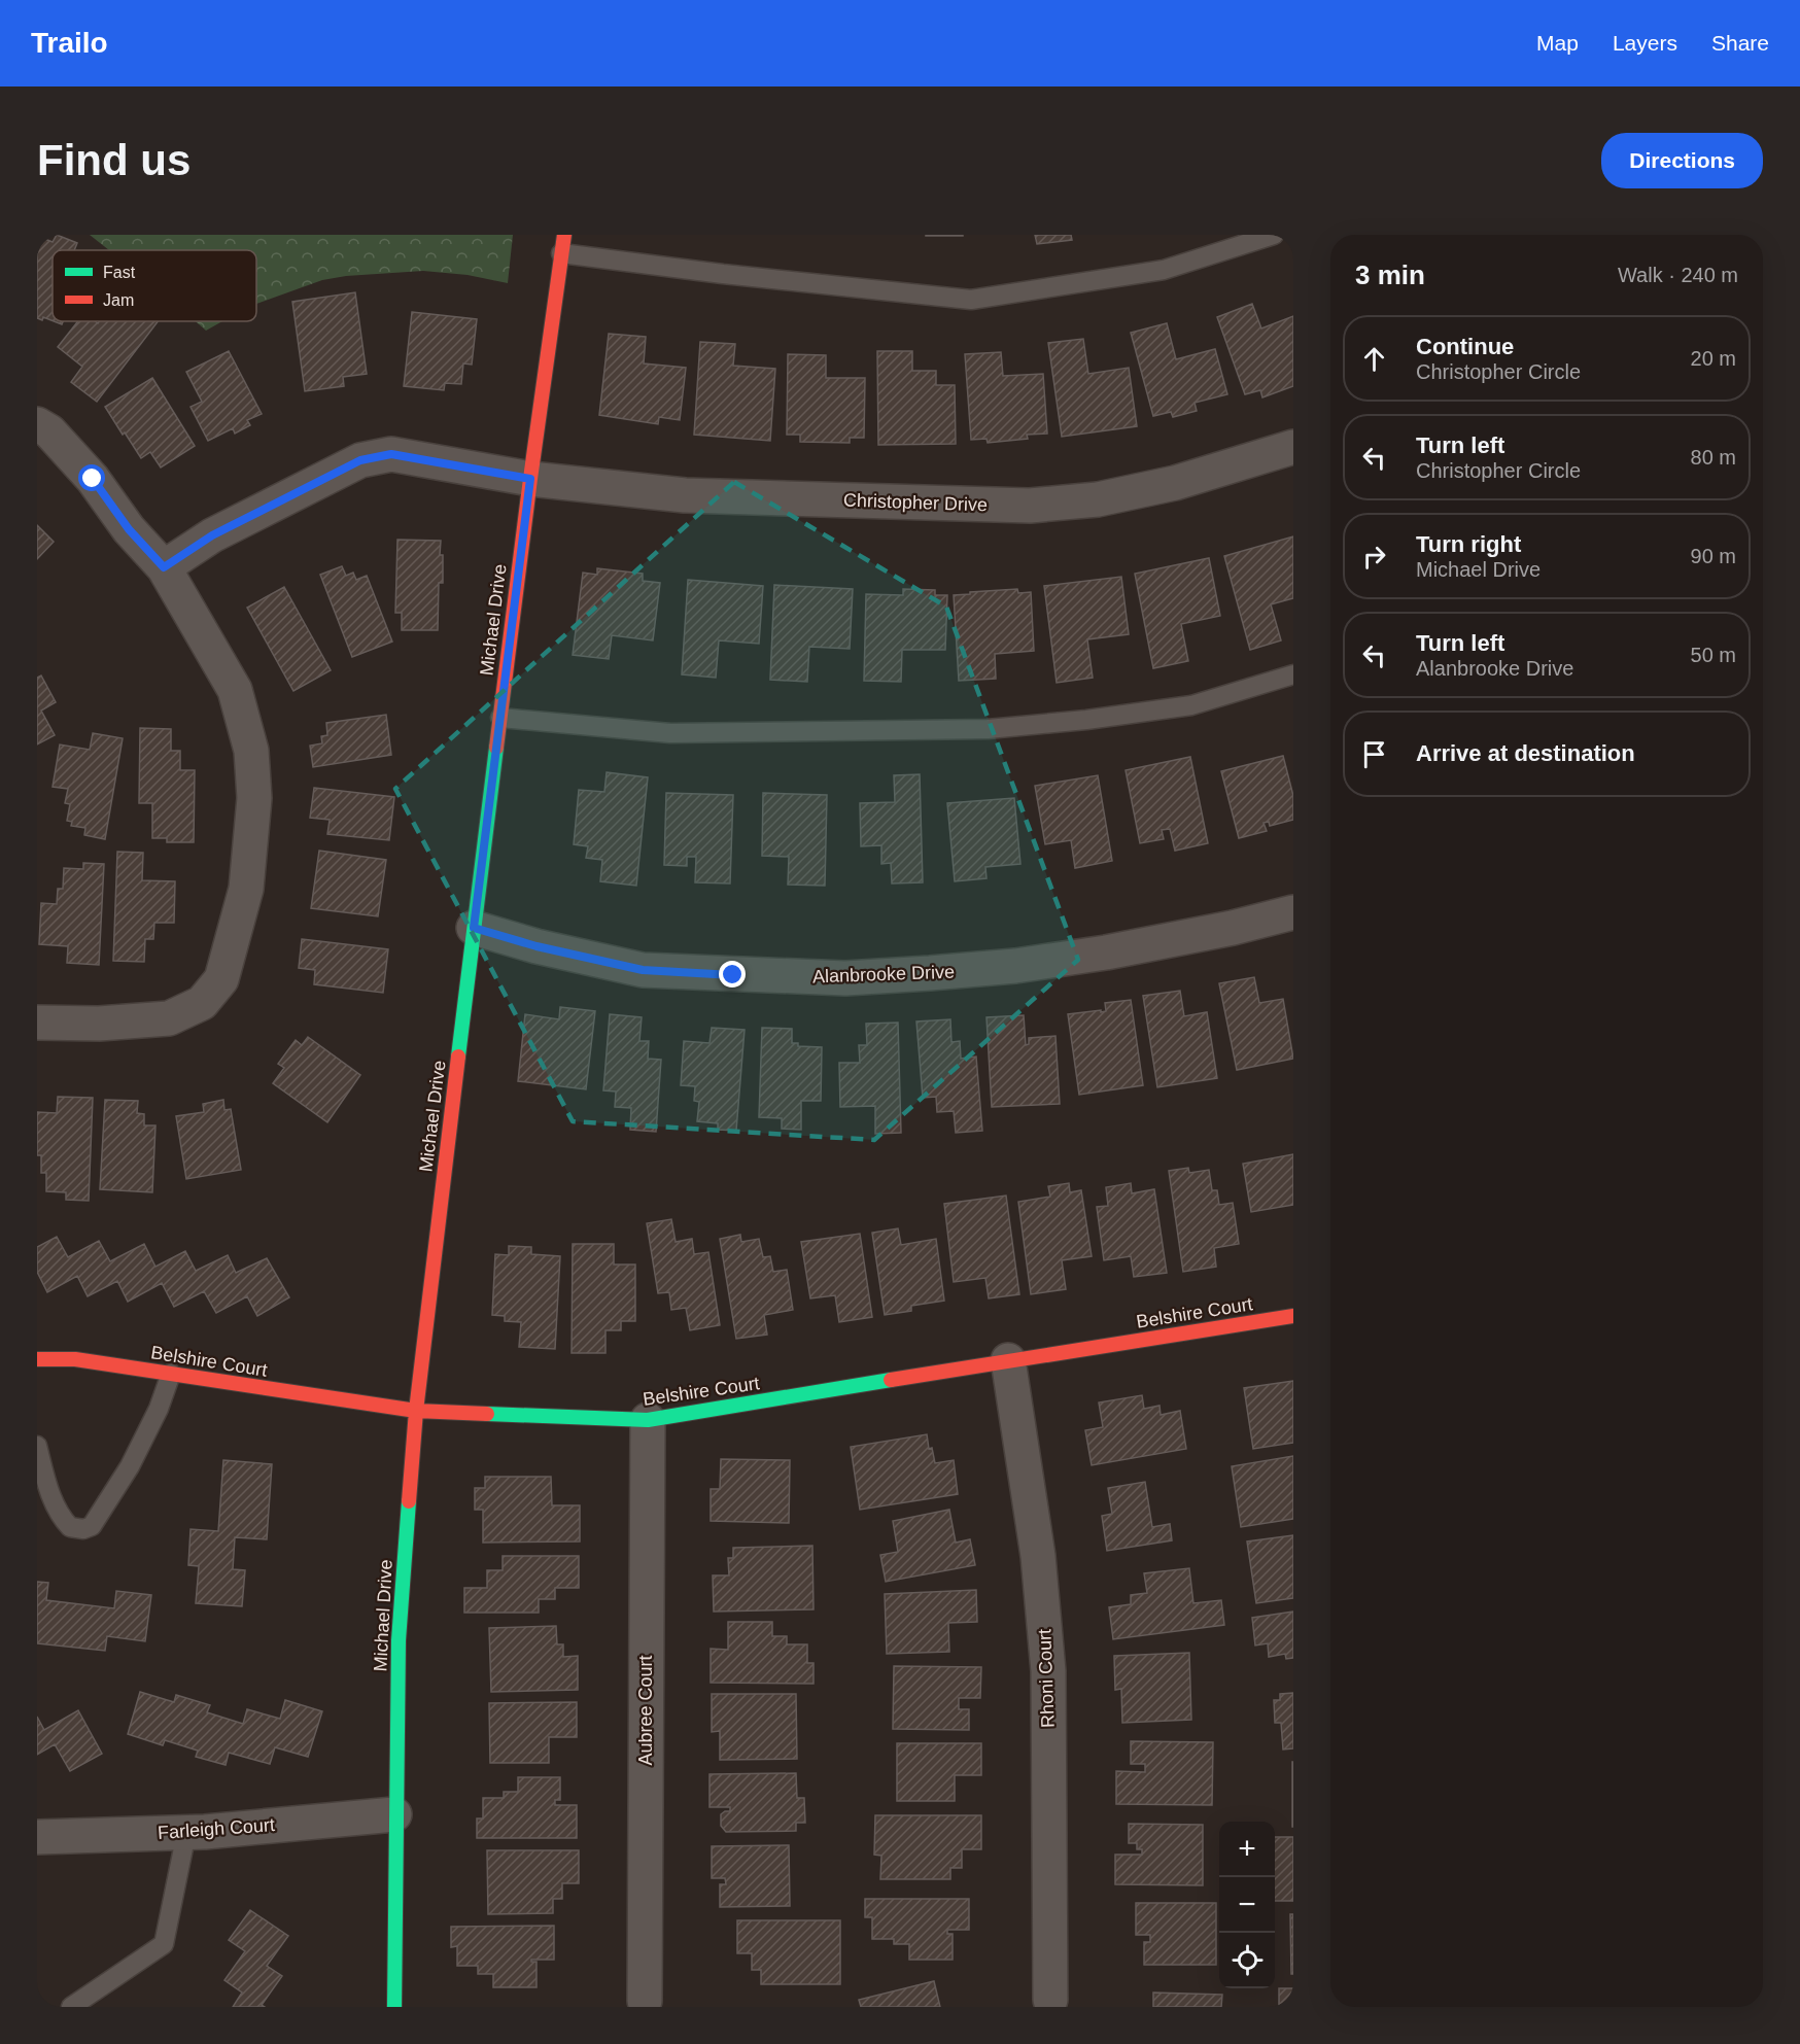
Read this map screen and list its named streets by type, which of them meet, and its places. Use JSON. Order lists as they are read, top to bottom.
{
  "streets": {
    "street": [
      "Christopher Drive",
      "Michael Drive",
      "Alanbrooke Drive",
      "Belshire Court",
      "Rhoni Court",
      "Aubree Court",
      "Farleigh Court"
    ]
  },
  "crossings": [
    ["Christopher Drive", "Michael Drive"],
    ["Michael Drive", "Alanbrooke Drive"],
    ["Michael Drive", "Belshire Court"],
    ["Michael Drive", "Farleigh Court"],
    ["Belshire Court", "Rhoni Court"],
    ["Belshire Court", "Aubree Court"]
  ],
  "legend": ["Fast", "Jam"],
  "page": {
    "header": "Trailo",
    "nav": ["Map", "Layers", "Share"],
    "buttons": "Directions",
    "title": "Find us",
    "heading": ["3 min", "Walk · 240 m"],
    "list": [
      ["Continue", "Christopher Circle", "20 m"],
      ["Turn left", "Christopher Circle", "80 m"],
      ["Turn right", "Michael Drive", "90 m"],
      ["Turn left", "Alanbrooke Drive", "50 m"],
      "Arrive at destination"
    ],
    "map_buttons": ["+", "−"]
  }
}
